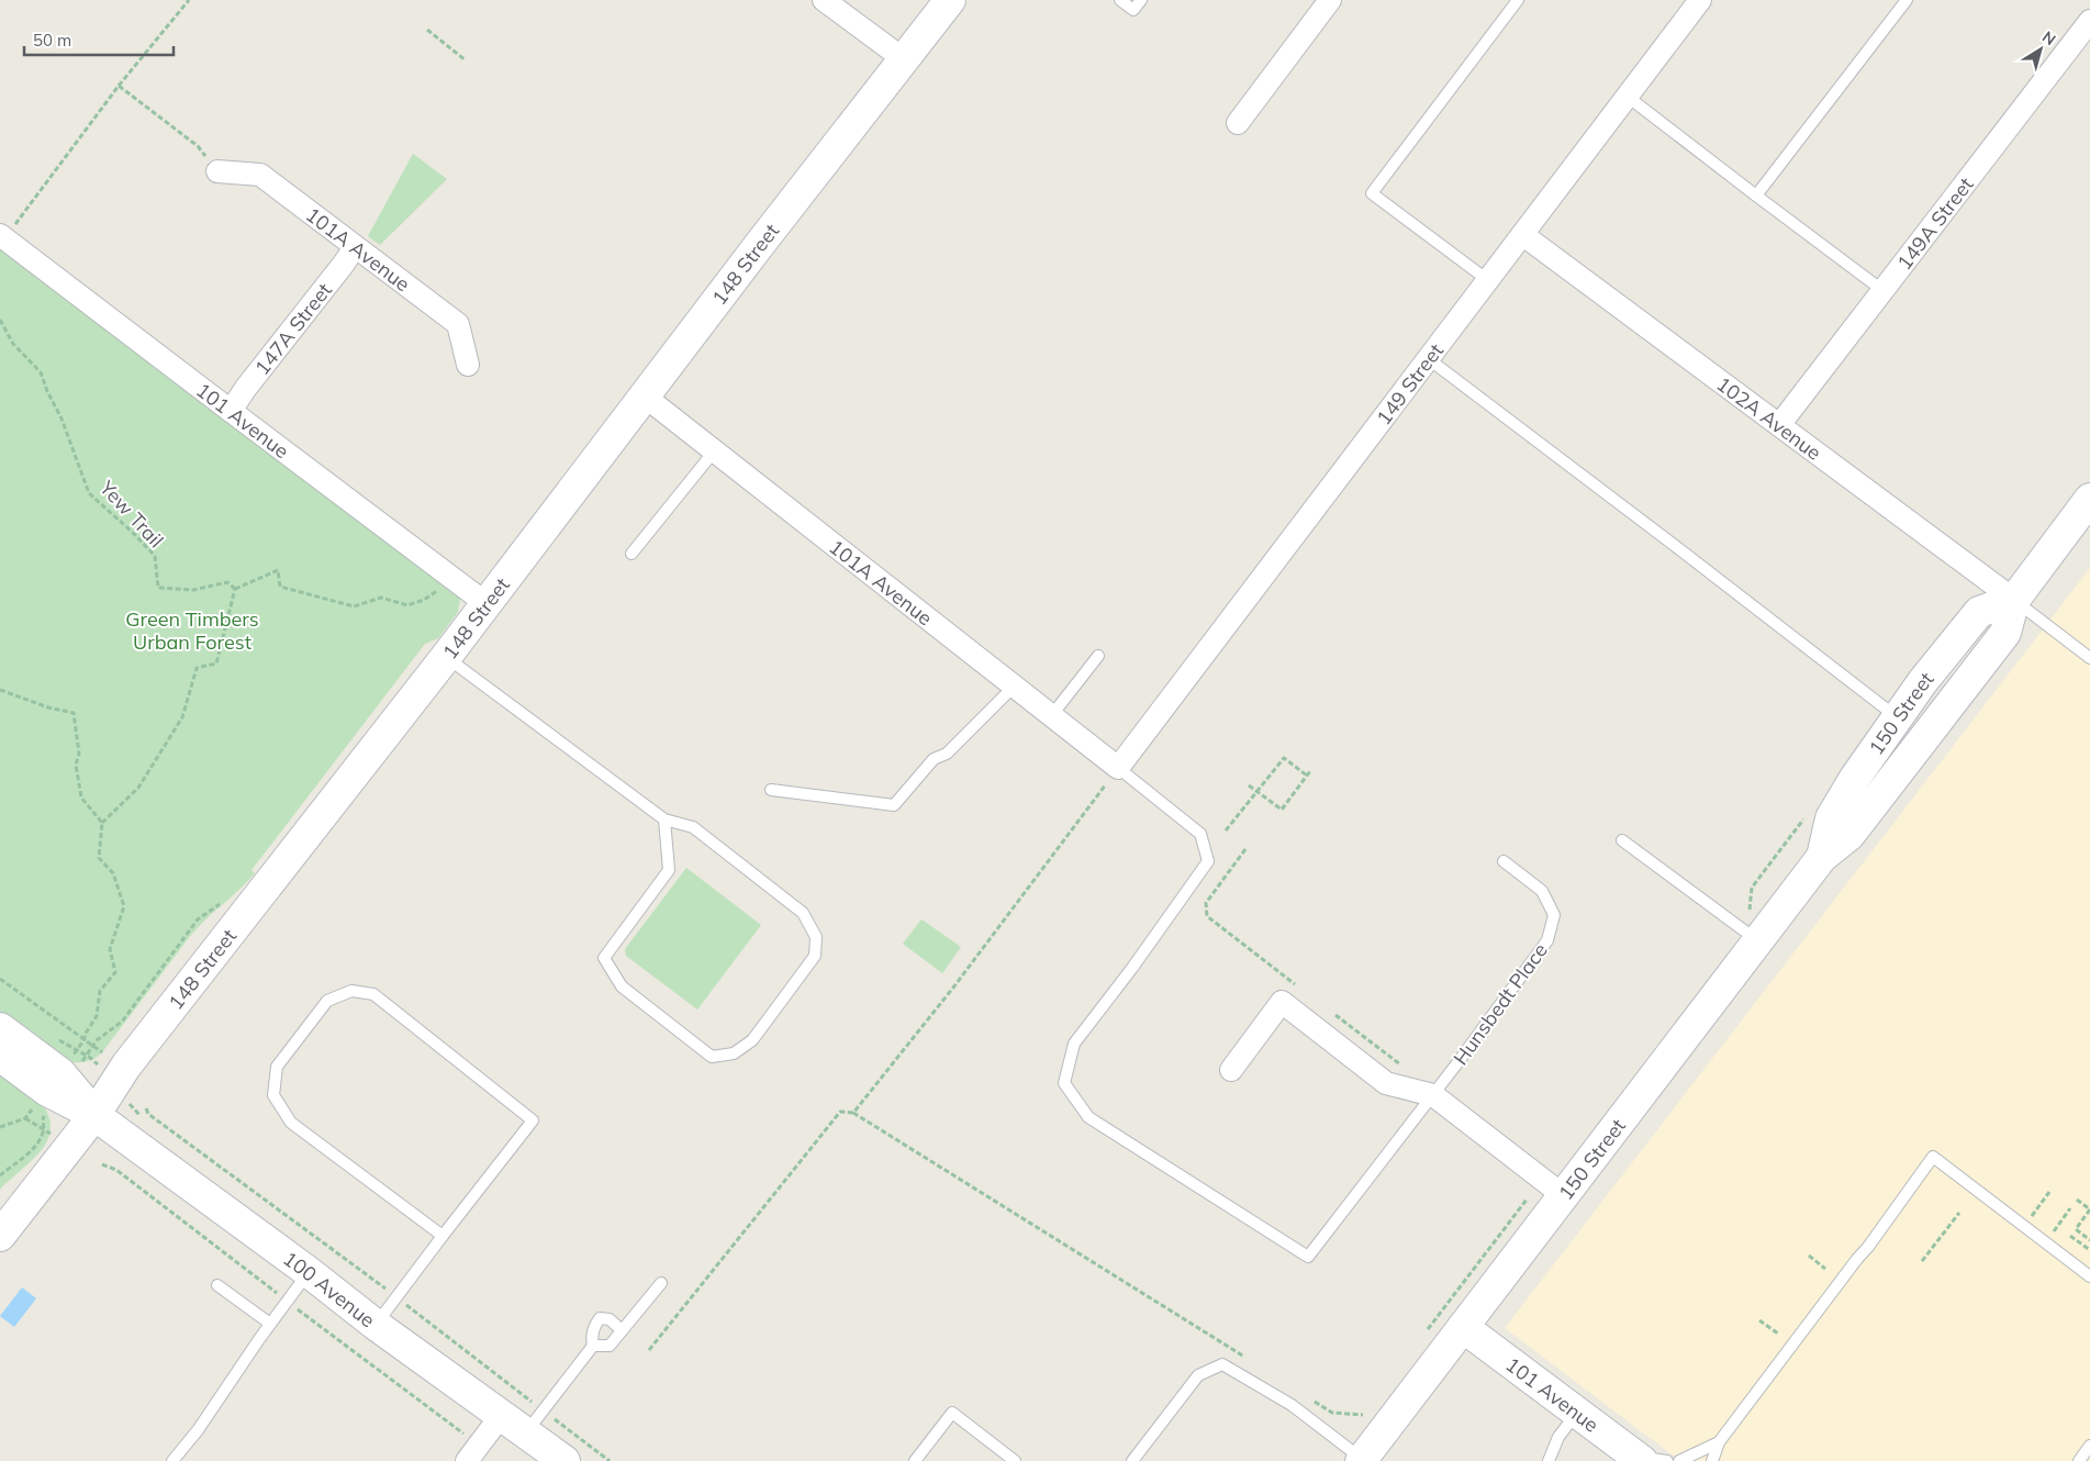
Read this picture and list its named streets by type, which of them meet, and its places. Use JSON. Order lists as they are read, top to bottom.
{
  "streets": {
    "main road": [
      "148 Street",
      "101 Avenue",
      "150 Street",
      "100 Avenue"
    ],
    "street": [
      "149A Street",
      "101A Avenue",
      "147A Street",
      "149 Street",
      "102A Avenue"
    ],
    "lane": ["Hunsbedt Place"],
    "path": ["Yew Trail"]
  },
  "crossings": [
    ["149A Street", "102A Avenue"],
    ["101A Avenue", "148 Street"],
    ["101A Avenue", "147A Street"],
    ["101A Avenue", "149 Street"],
    ["101A Avenue", "Hunsbedt Place"],
    ["148 Street", "101 Avenue"],
    ["148 Street", "100 Avenue"],
    ["147A Street", "101 Avenue"],
    ["149 Street", "102A Avenue"],
    ["149 Street", "Hunsbedt Place"],
    ["102A Avenue", "150 Street"],
    ["101 Avenue", "150 Street"]
  ],
  "parks": ["Green Timbers Urban Forest"],
  "scale_bar": "50 m",
  "north": "top right"
}
